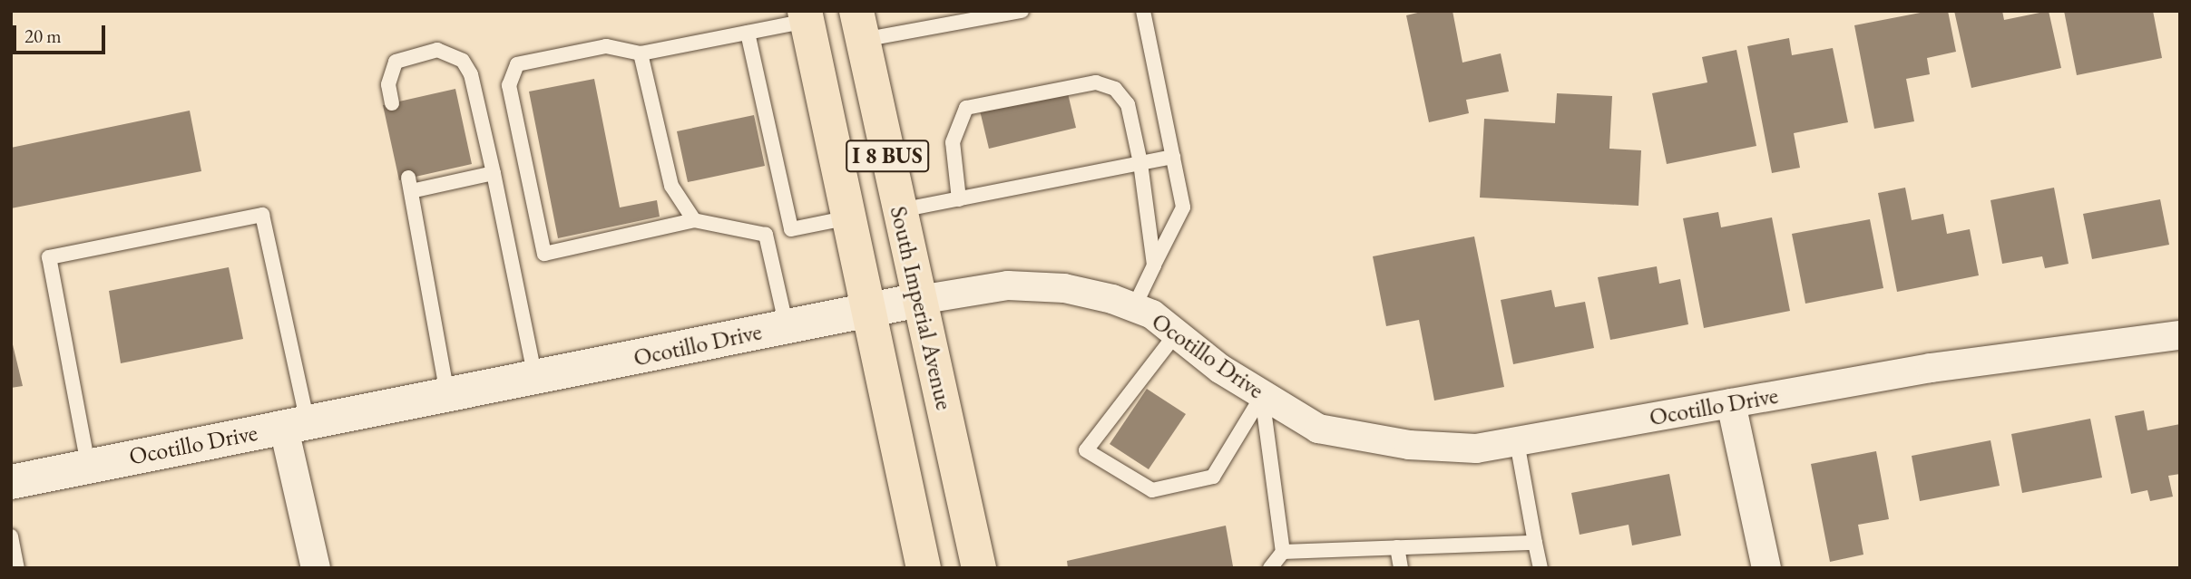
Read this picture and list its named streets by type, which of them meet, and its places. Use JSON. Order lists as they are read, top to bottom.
{
  "streets": {
    "highway": ["I 8 BUS", "South Imperial Avenue"],
    "street": ["Ocotillo Drive"]
  },
  "crossings": [
    ["South Imperial Avenue", "Ocotillo Drive"]
  ],
  "scale_bar": "20 m"
}
